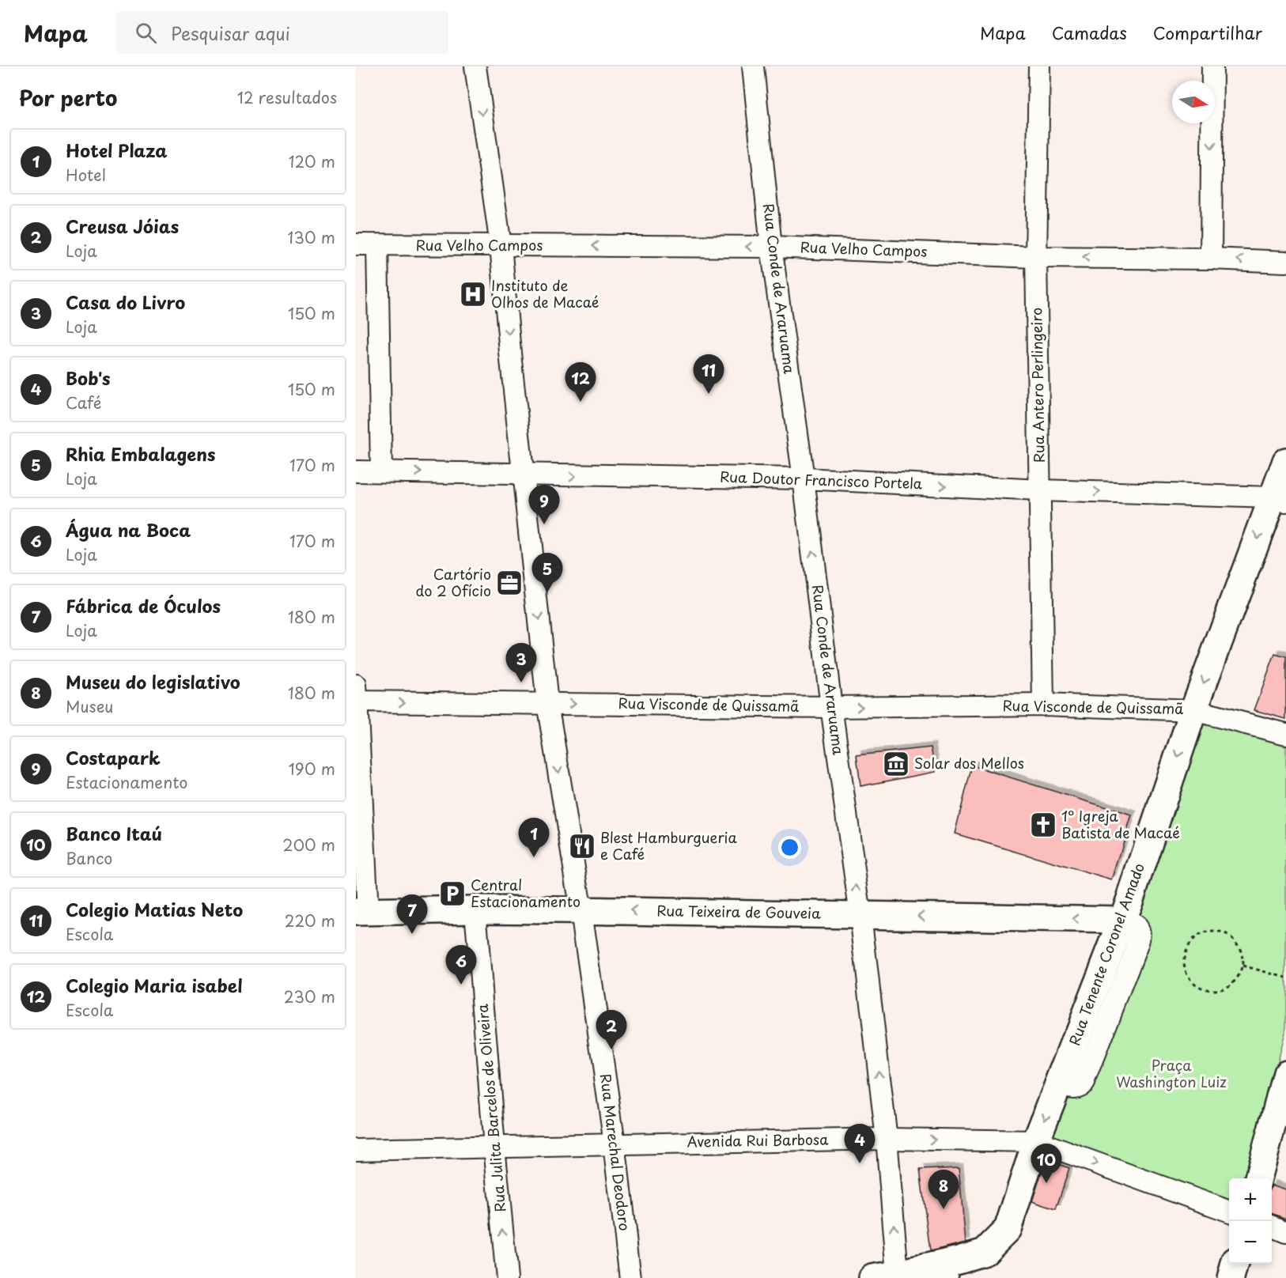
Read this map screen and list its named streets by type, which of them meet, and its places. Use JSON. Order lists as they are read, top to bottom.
{
  "streets": {
    "main road": ["Rua Teixeira de Gouveia", "Rua Tenente Coronel Amado"],
    "street": [
      "Rua Velho Campos",
      "Rua Conde de Araruama",
      "Rua Antero Perlingeiro",
      "Rua Doutor Francisco Portela",
      "Rua Visconde de Quissamã",
      "Rua Julita Barcelos de Oliveira",
      "Avenida Rui Barbosa",
      "Rua Marechal Deodoro"
    ]
  },
  "crossings": [
    ["Rua Velho Campos", "Rua Conde de Araruama"],
    ["Rua Velho Campos", "Rua Antero Perlingeiro"],
    ["Rua Velho Campos", "Rua Marechal Deodoro"],
    ["Rua Conde de Araruama", "Rua Doutor Francisco Portela"],
    ["Rua Conde de Araruama", "Rua Visconde de Quissamã"],
    ["Rua Conde de Araruama", "Rua Teixeira de Gouveia"],
    ["Rua Conde de Araruama", "Rua Tenente Coronel Amado"],
    ["Rua Conde de Araruama", "Avenida Rui Barbosa"],
    ["Rua Antero Perlingeiro", "Rua Doutor Francisco Portela"],
    ["Rua Antero Perlingeiro", "Rua Visconde de Quissamã"],
    ["Rua Doutor Francisco Portela", "Rua Tenente Coronel Amado"],
    ["Rua Doutor Francisco Portela", "Rua Marechal Deodoro"],
    ["Rua Visconde de Quissamã", "Rua Tenente Coronel Amado"],
    ["Rua Visconde de Quissamã", "Rua Marechal Deodoro"],
    ["Rua Teixeira de Gouveia", "Rua Tenente Coronel Amado"],
    ["Rua Teixeira de Gouveia", "Rua Julita Barcelos de Oliveira"],
    ["Rua Teixeira de Gouveia", "Rua Marechal Deodoro"],
    ["Rua Tenente Coronel Amado", "Avenida Rui Barbosa"],
    ["Rua Julita Barcelos de Oliveira", "Avenida Rui Barbosa"],
    ["Avenida Rui Barbosa", "Rua Marechal Deodoro"]
  ],
  "one_way": [
    "Rua Velho Campos",
    "Rua Conde de Araruama",
    "Rua Doutor Francisco Portela",
    "Rua Visconde de Quissamã",
    "Rua Teixeira de Gouveia",
    "Rua Tenente Coronel Amado",
    "Rua Julita Barcelos de Oliveira",
    "Avenida Rui Barbosa",
    "Rua Marechal Deodoro"
  ],
  "parks": ["Praça Washington Luiz"],
  "places": {
    "hospital": ["Instituto de Olhos de Macaé"],
    "office": ["Cartório do 2 Ofício"],
    "museum": ["Solar dos Mellos"],
    "church": ["1° Igreja Batista de Macaé"],
    "restaurant": ["Blest Hamburgueria e Café"],
    "parking": ["Central Estacionamento"]
  },
  "north": "right",
  "page": {
    "header": "Mapa",
    "search": "Pesquisar aqui",
    "nav": ["Mapa", "Camadas", "Compartilhar"],
    "heading": ["Por perto", "12 resultados"],
    "list": [
      {
        "mark": "1",
        "name": "Hotel Plaza",
        "note": "Hotel",
        "value": "120 m"
      },
      {
        "mark": "2",
        "name": "Creusa Jóias",
        "note": "Loja",
        "value": "130 m"
      },
      {
        "mark": "3",
        "name": "Casa do Livro",
        "note": "Loja",
        "value": "150 m"
      },
      {
        "mark": "4",
        "name": "Bob's",
        "note": "Café",
        "value": "150 m"
      },
      {
        "mark": "5",
        "name": "Rhia Embalagens",
        "note": "Loja",
        "value": "170 m"
      },
      {
        "mark": "6",
        "name": "Água na Boca",
        "note": "Loja",
        "value": "170 m"
      },
      {
        "mark": "7",
        "name": "Fábrica de Óculos",
        "note": "Loja",
        "value": "180 m"
      },
      {
        "mark": "8",
        "name": "Museu do legislativo",
        "note": "Museu",
        "value": "180 m"
      },
      {
        "mark": "9",
        "name": "Costapark",
        "note": "Estacionamento",
        "value": "190 m"
      },
      {
        "mark": "10",
        "name": "Banco Itaú",
        "note": "Banco",
        "value": "200 m"
      },
      {
        "mark": "11",
        "name": "Colegio Matias Neto",
        "note": "Escola",
        "value": "220 m"
      },
      {
        "mark": "12",
        "name": "Colegio Maria isabel",
        "note": "Escola",
        "value": "230 m"
      }
    ],
    "pins": [
      "11",
      "12",
      "9",
      "5",
      "3",
      "1",
      "7",
      "6",
      "2",
      "4",
      "10",
      "8"
    ],
    "map_buttons": ["+", "−"]
  }
}
